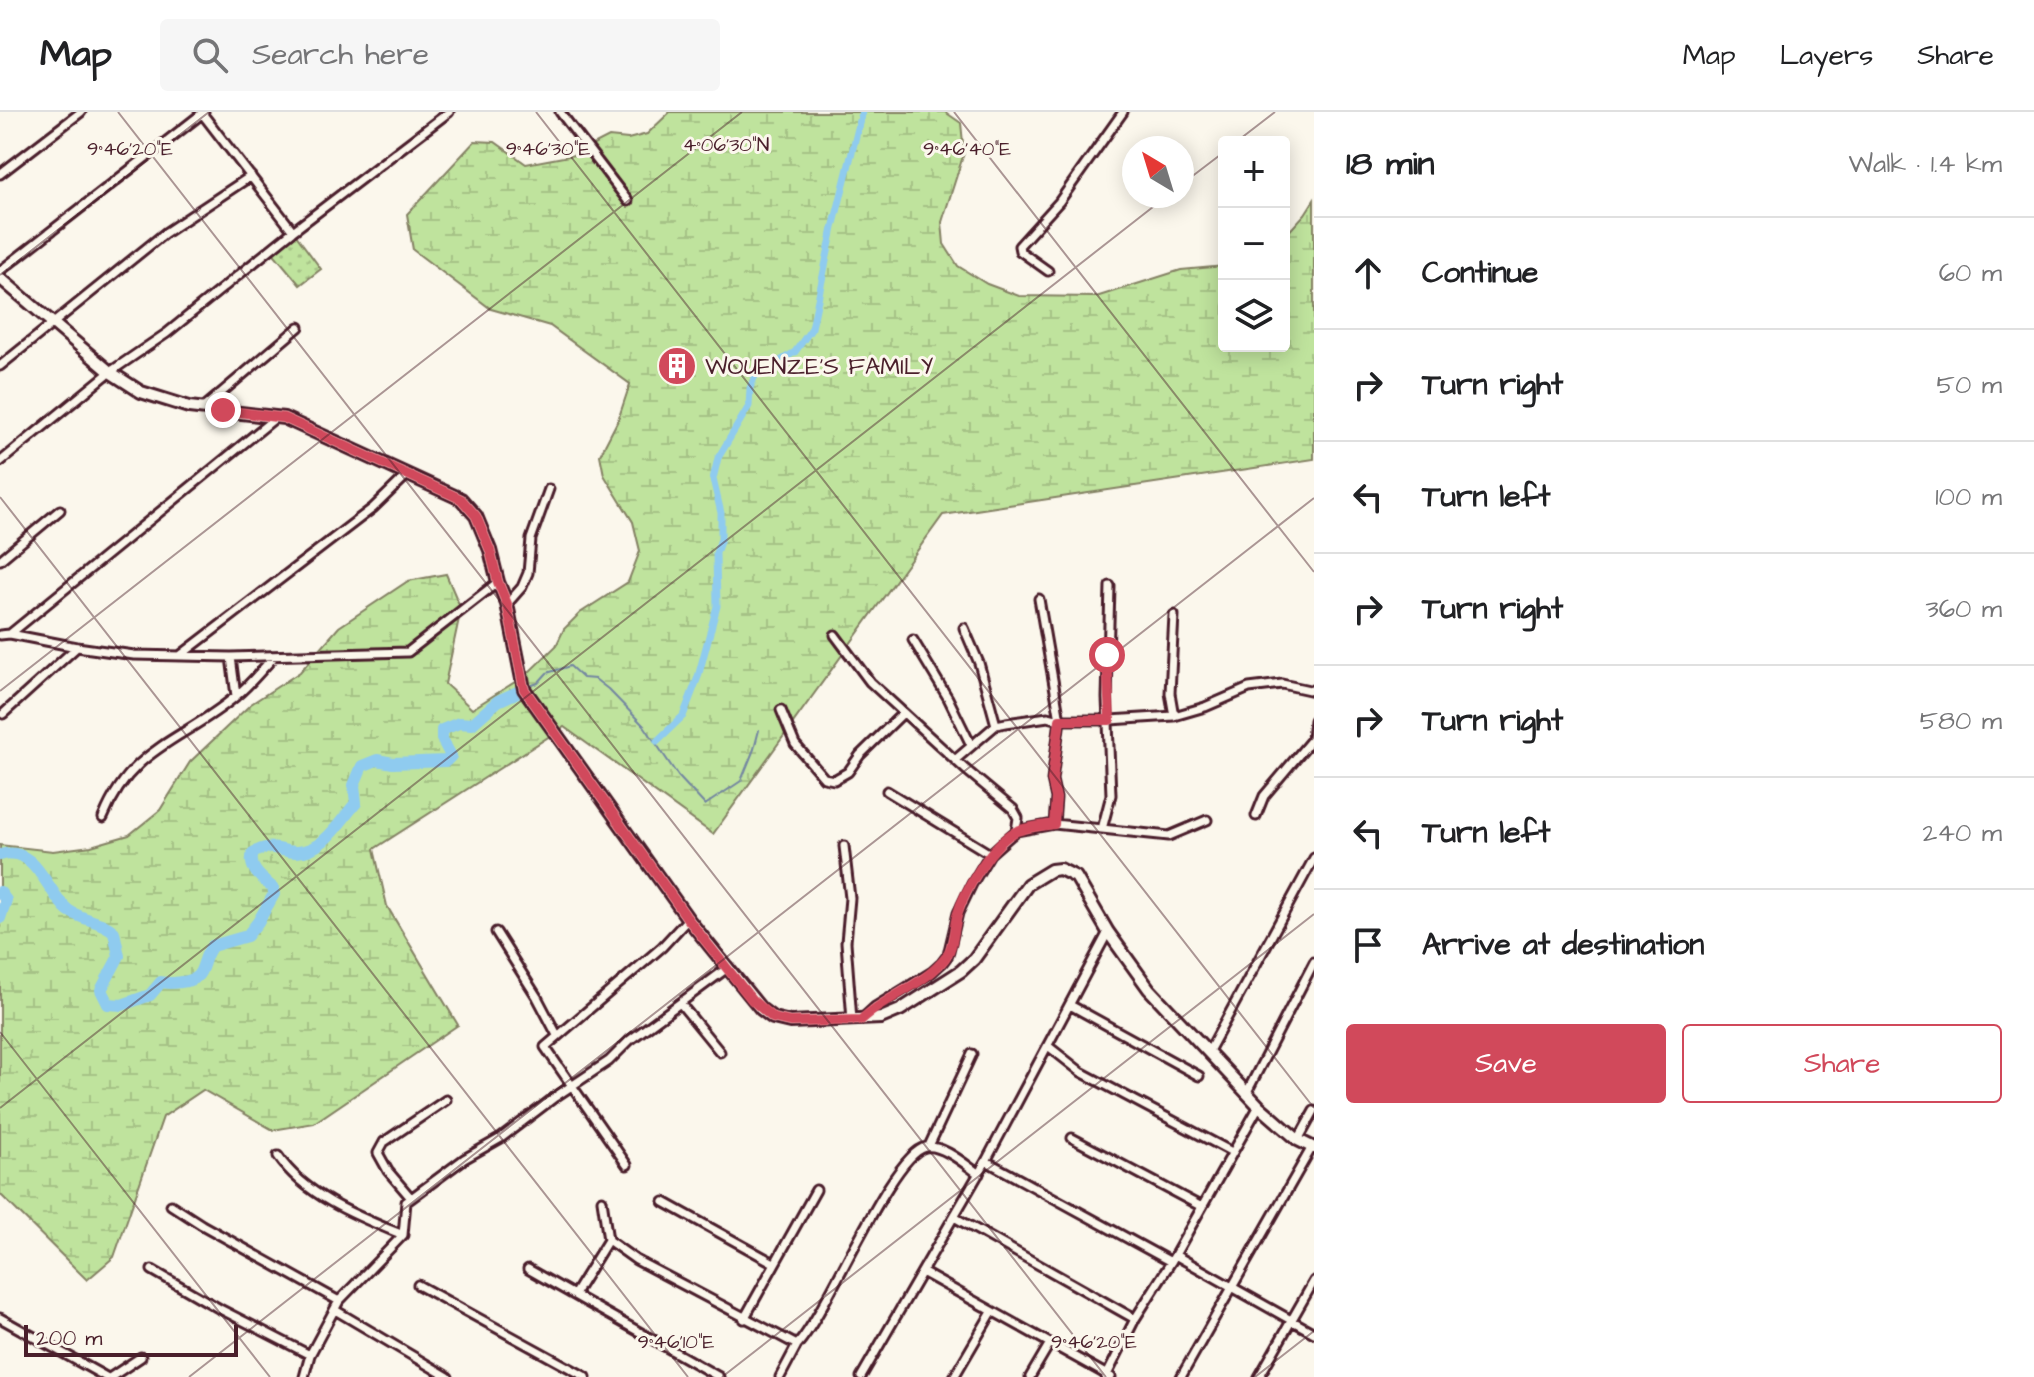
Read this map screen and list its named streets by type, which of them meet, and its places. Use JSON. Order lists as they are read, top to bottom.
{
  "places": {
    "building": ["WOUENZE'S FAMILY"]
  },
  "scale_bar": "200 m",
  "north": "top left",
  "page": {
    "header": "Map",
    "search": "Search here",
    "nav": ["Map", "Layers", "Share"],
    "heading": ["18 min", "Walk · 1.4 km"],
    "map_buttons": ["+", "−"],
    "list": [
      ["Continue", "60 m"],
      ["Turn right", "50 m"],
      ["Turn left", "100 m"],
      ["Turn right", "360 m"],
      ["Turn right", "580 m"],
      ["Turn left", "240 m"],
      "Arrive at destination"
    ],
    "buttons": ["Save", "Share"],
    "scale": "200 m"
  },
  "coordinates": [
    "4°06'30\"N",
    "9°46'20\"E",
    "9°46'30\"E",
    "9°46'40\"E",
    "9°46'10\"E"
  ]
}
